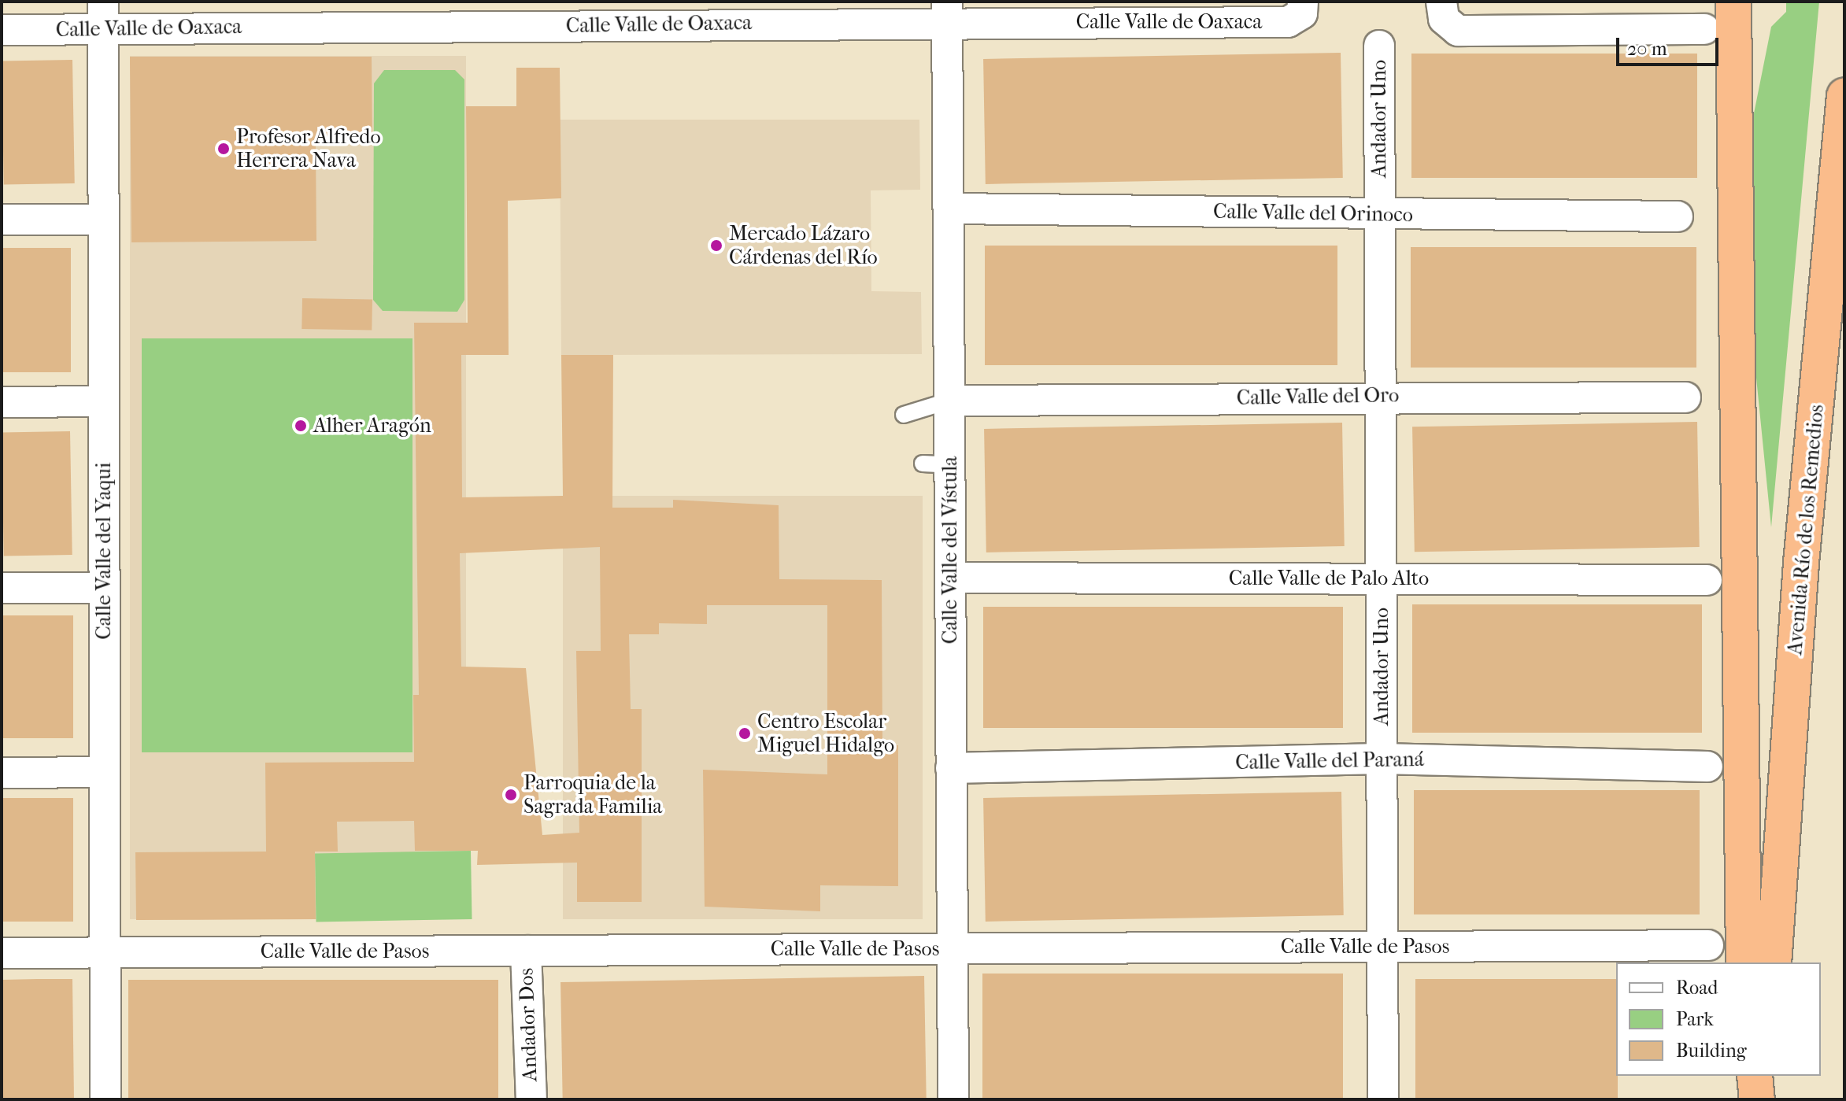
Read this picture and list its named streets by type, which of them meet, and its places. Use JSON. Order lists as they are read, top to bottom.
{
  "streets": {
    "highway": ["Avenida Río de los Remedios"],
    "street": [
      "Calle Valle de Oaxaca",
      "Andador Uno",
      "Calle Valle del Orinoco",
      "Calle Valle del Oro",
      "Calle Valle del Vístula",
      "Calle Valle del Yaqui",
      "Calle Valle de Palo Alto",
      "Calle Valle del Paraná",
      "Calle Valle de Pasos",
      "Andador Dos"
    ]
  },
  "crossings": [
    ["Calle Valle de Oaxaca", "Calle Valle del Vístula"],
    ["Calle Valle de Oaxaca", "Calle Valle del Yaqui"],
    ["Andador Uno", "Calle Valle del Orinoco"],
    ["Andador Uno", "Calle Valle del Oro"],
    ["Andador Uno", "Calle Valle de Palo Alto"],
    ["Andador Uno", "Calle Valle del Paraná"],
    ["Andador Uno", "Calle Valle de Pasos"],
    ["Calle Valle del Orinoco", "Calle Valle del Vístula"],
    ["Calle Valle del Oro", "Calle Valle del Vístula"],
    ["Calle Valle del Vístula", "Calle Valle de Palo Alto"],
    ["Calle Valle del Vístula", "Calle Valle del Paraná"],
    ["Calle Valle del Vístula", "Calle Valle de Pasos"],
    ["Calle Valle del Yaqui", "Calle Valle de Pasos"],
    ["Calle Valle de Pasos", "Andador Dos"]
  ],
  "places": [
    "Profesor Alfredo Herrera Nava",
    "Mercado Lázaro Cárdenas del Río",
    "Alher Aragón",
    "Centro Escolar Miguel Hidalgo",
    "Parroquia de la Sagrada Familia"
  ],
  "legend": ["Road", "Park", "Building"],
  "scale_bar": "20 m"
}
